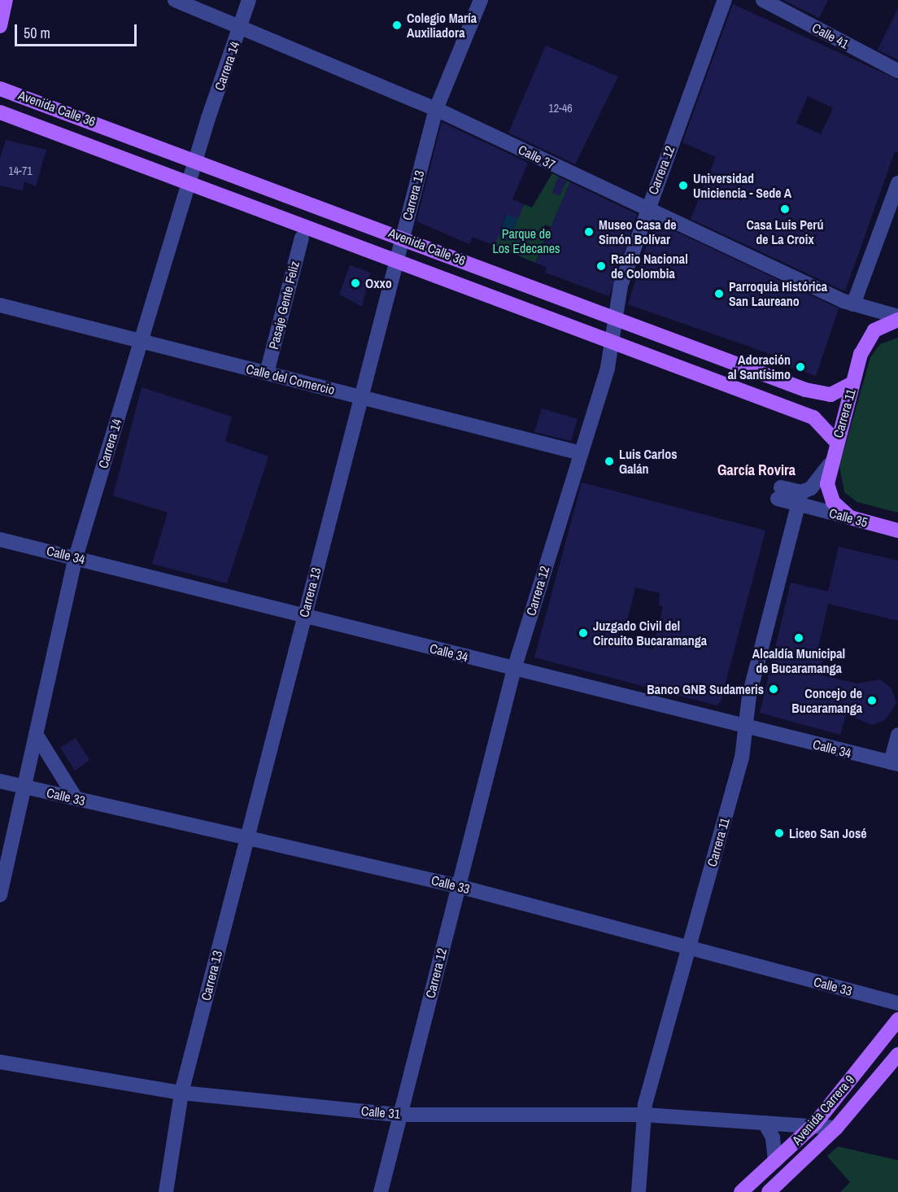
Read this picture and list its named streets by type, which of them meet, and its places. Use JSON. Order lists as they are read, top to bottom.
{
  "streets": {
    "main road": [
      "Avenida Calle 36",
      "Carrera 11",
      "Calle 35",
      "Avenida Carrera 9"
    ],
    "street": [
      "Calle 41",
      "Carrera 14",
      "Calle 37",
      "Carrera 12",
      "Carrera 13",
      "Pasaje Gente Feliz",
      "Calle del Comercio",
      "Calle 34",
      "Calle 33",
      "Calle 31"
    ]
  },
  "crossings": [
    ["Carrera 14", "Avenida Calle 36"],
    ["Carrera 14", "Calle 37"],
    ["Carrera 14", "Calle del Comercio"],
    ["Carrera 14", "Calle 34"],
    ["Carrera 14", "Calle 33"],
    ["Avenida Calle 36", "Carrera 12"],
    ["Avenida Calle 36", "Carrera 13"],
    ["Avenida Calle 36", "Carrera 11"],
    ["Calle 37", "Carrera 12"],
    ["Calle 37", "Carrera 13"],
    ["Calle 37", "Carrera 11"],
    ["Carrera 12", "Calle del Comercio"],
    ["Carrera 12", "Calle 34"],
    ["Carrera 12", "Calle 33"],
    ["Carrera 12", "Calle 31"],
    ["Carrera 13", "Calle del Comercio"],
    ["Carrera 13", "Calle 34"],
    ["Carrera 13", "Calle 33"],
    ["Carrera 13", "Calle 31"],
    ["Pasaje Gente Feliz", "Calle del Comercio"],
    ["Carrera 11", "Calle 35"],
    ["Carrera 11", "Calle 34"],
    ["Carrera 11", "Calle 33"],
    ["Carrera 11", "Calle 31"],
    ["Avenida Carrera 9", "Calle 31"]
  ],
  "districts": ["García Rovira"],
  "parks": ["Parque de Los Edecanes"],
  "places": [
    "Colegio María Auxiliadora",
    "Universidad Uniciencia - Sede A",
    "Casa Luis Perú de La Croix",
    "Museo Casa de Simón Bolívar",
    "Radio Nacional de Colombia",
    "Oxxo",
    "Parroquia Histórica San Laureano",
    "Adoración al Santísimo",
    "Luis Carlos Galán",
    "Juzgado Civil del Circuito Bucaramanga",
    "Alcaldía Municipal de Bucaramanga",
    "Banco GNB Sudameris",
    "Concejo de Bucaramanga",
    "Liceo San José"
  ],
  "house_numbers": ["12-46", "14-71"],
  "scale_bar": "50 m"
}
